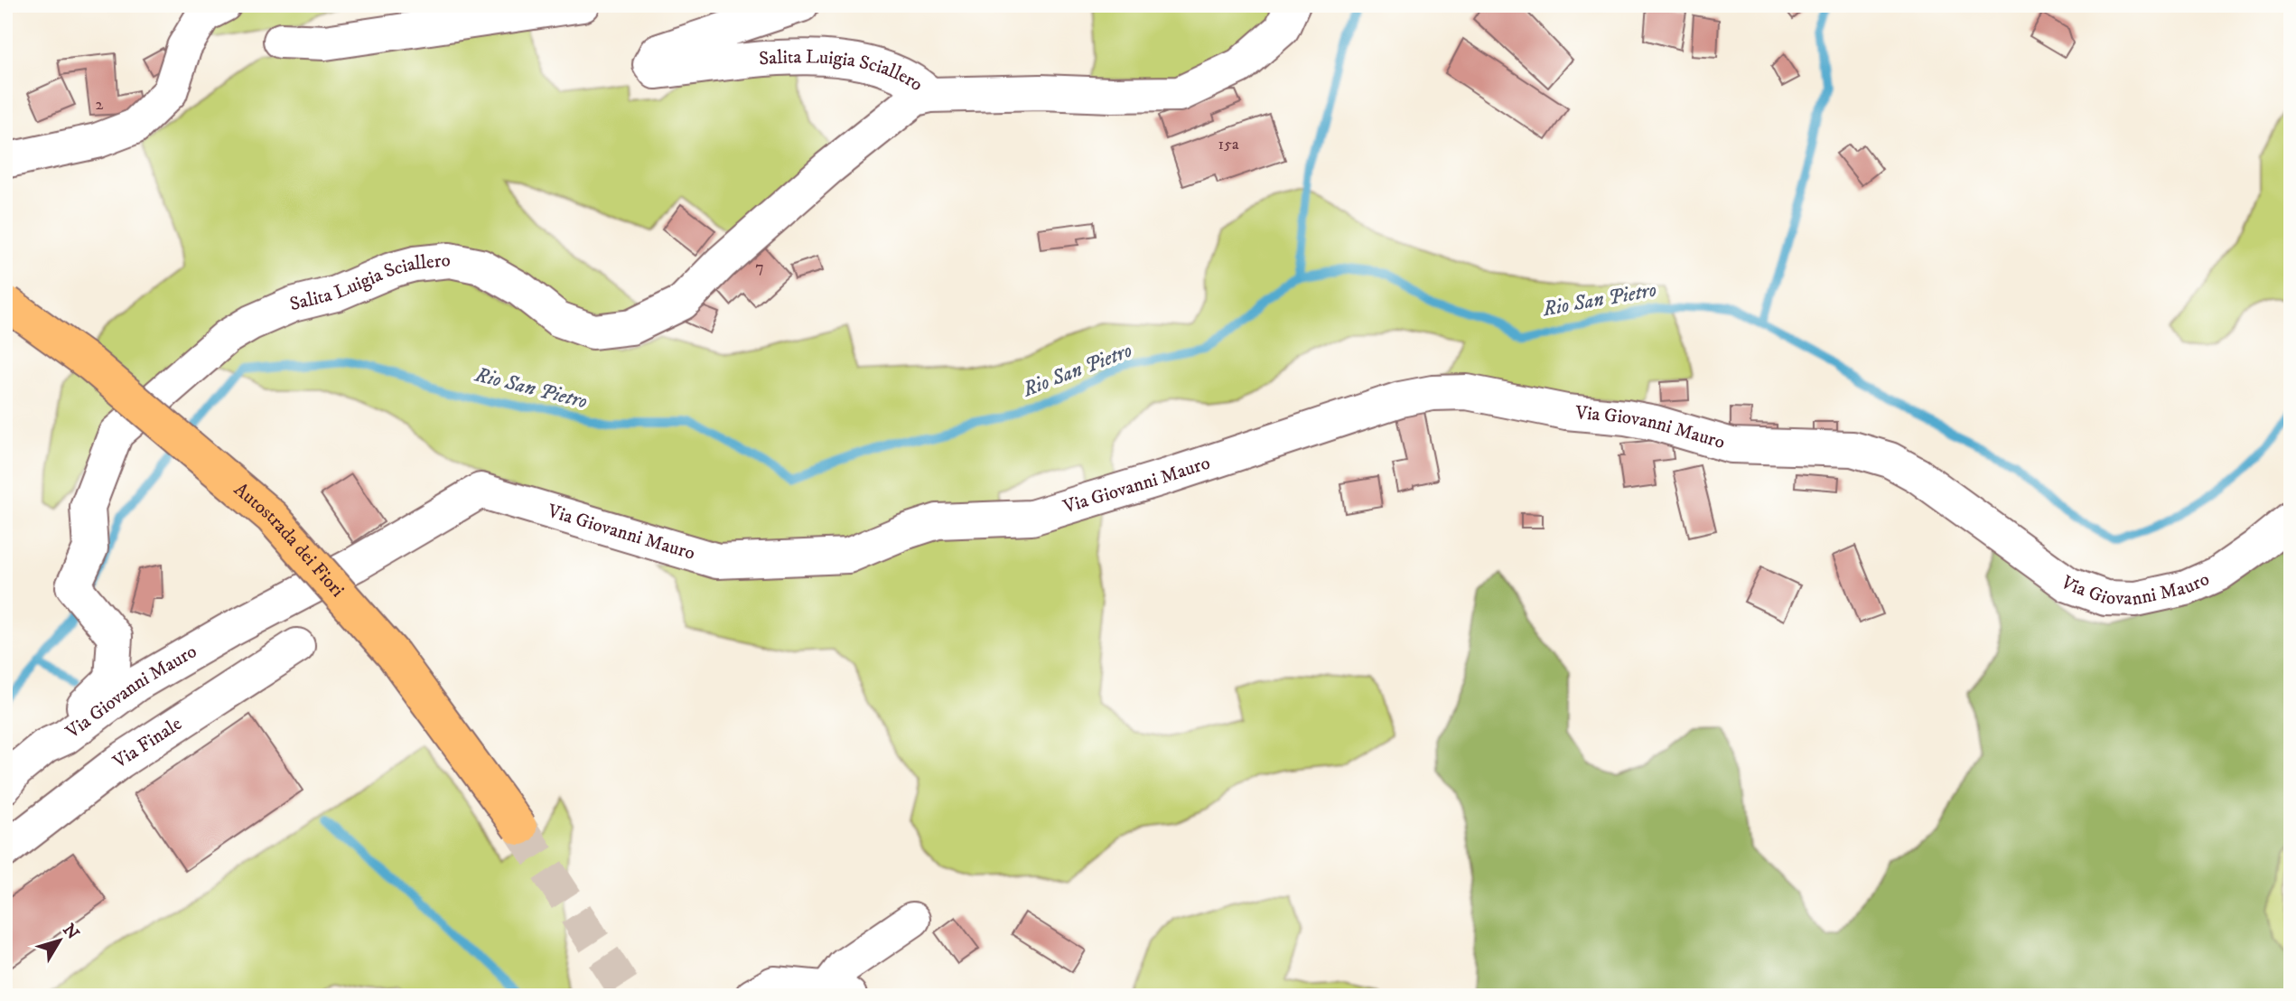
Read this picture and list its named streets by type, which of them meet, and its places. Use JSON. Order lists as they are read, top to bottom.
{
  "streets": {
    "highway": ["Autostrada dei Fiori"],
    "street": ["Salita Luigia Sciallero", "Via Giovanni Mauro", "Via Finale"]
  },
  "crossings": [
    ["Salita Luigia Sciallero", "Via Giovanni Mauro"]
  ],
  "water": ["Rio San Pietro"],
  "house_numbers": ["2", "15a", "7"],
  "north": "top right"
}
